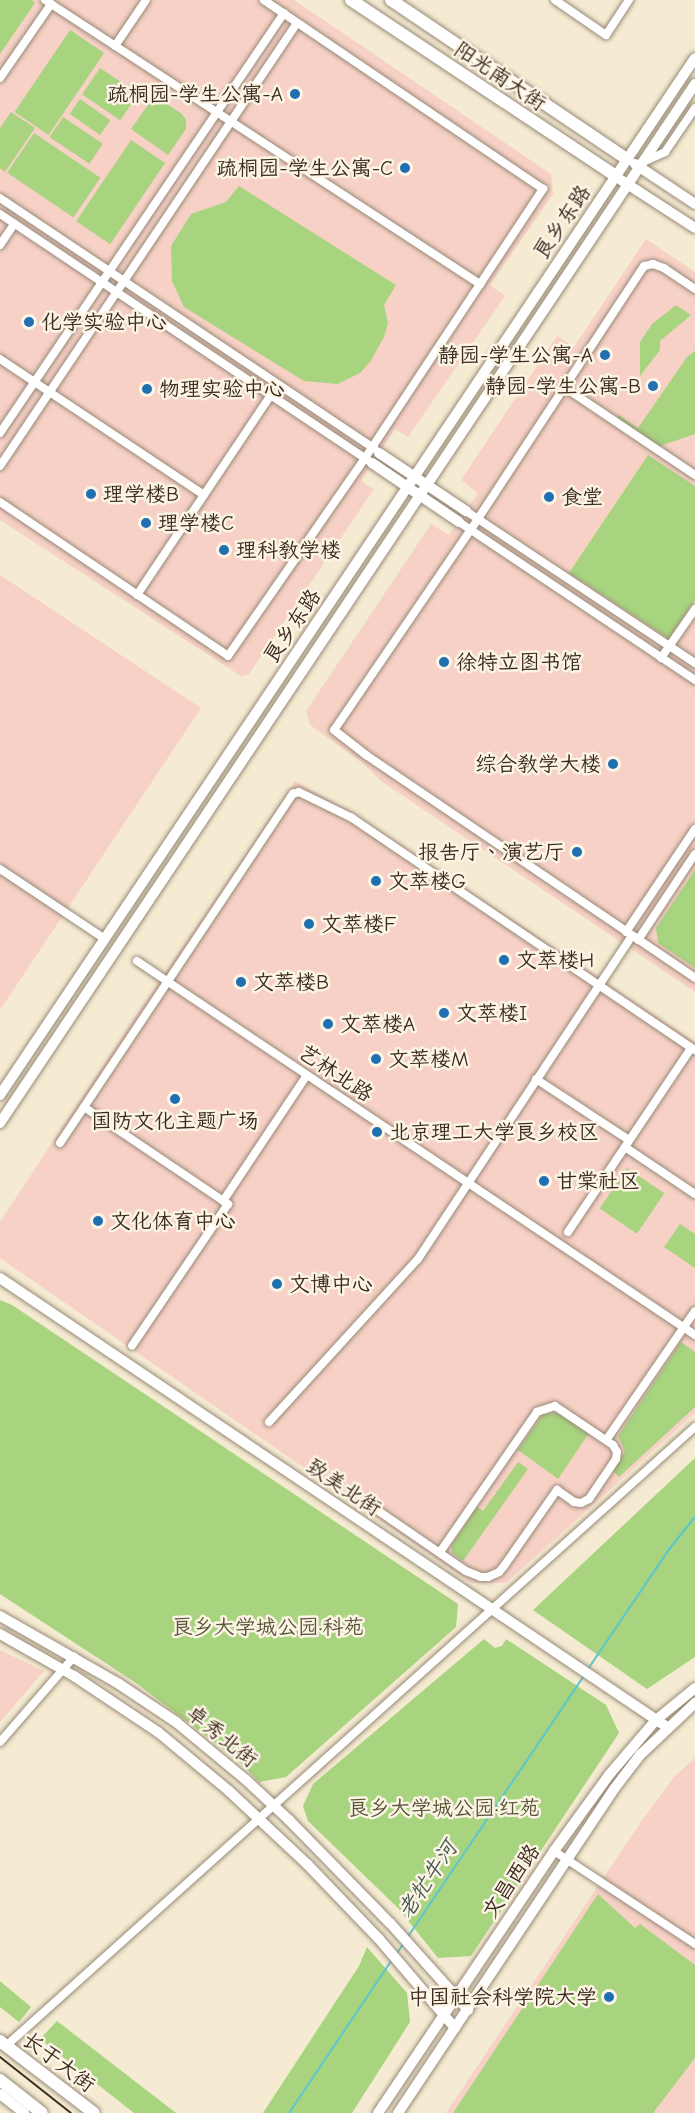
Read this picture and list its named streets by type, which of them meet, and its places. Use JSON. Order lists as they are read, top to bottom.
{
  "streets": {
    "main road": [
      "阳光南大街",
      "良乡东路",
      "致美北街",
      "卓秀北街",
      "文昌西路",
      "长于大街"
    ],
    "street": ["艺林北路"]
  },
  "crossings": [
    ["阳光南大街", "良乡东路"],
    ["致美北街", "文昌西路"],
    ["卓秀北街", "文昌西路"]
  ],
  "water": ["老牤牛河"],
  "parks": ["良乡大学城公园·科苑", "良乡大学城公园·红苑"],
  "places": [
    "疏桐园-学生公寓-A",
    "疏桐园-学生公寓-C",
    "化学实验中心",
    "静园-学生公寓-A",
    "静园-学生公寓-B",
    "物理实验中心",
    "理学楼B",
    "食堂",
    "理学楼C",
    "理科教学楼",
    "徐特立图书馆",
    "综合教学大楼",
    "报告厅、演艺厅",
    "文萃楼G",
    "文萃楼F",
    "文萃楼H",
    "文萃楼B",
    "文萃楼I",
    "文萃楼A",
    "文萃楼M",
    "国防文化主题广场",
    "北京理工大学良乡校区",
    "甘棠社区",
    "文化体育中心",
    "文博中心",
    "中国社会科学院大学"
  ]
}
